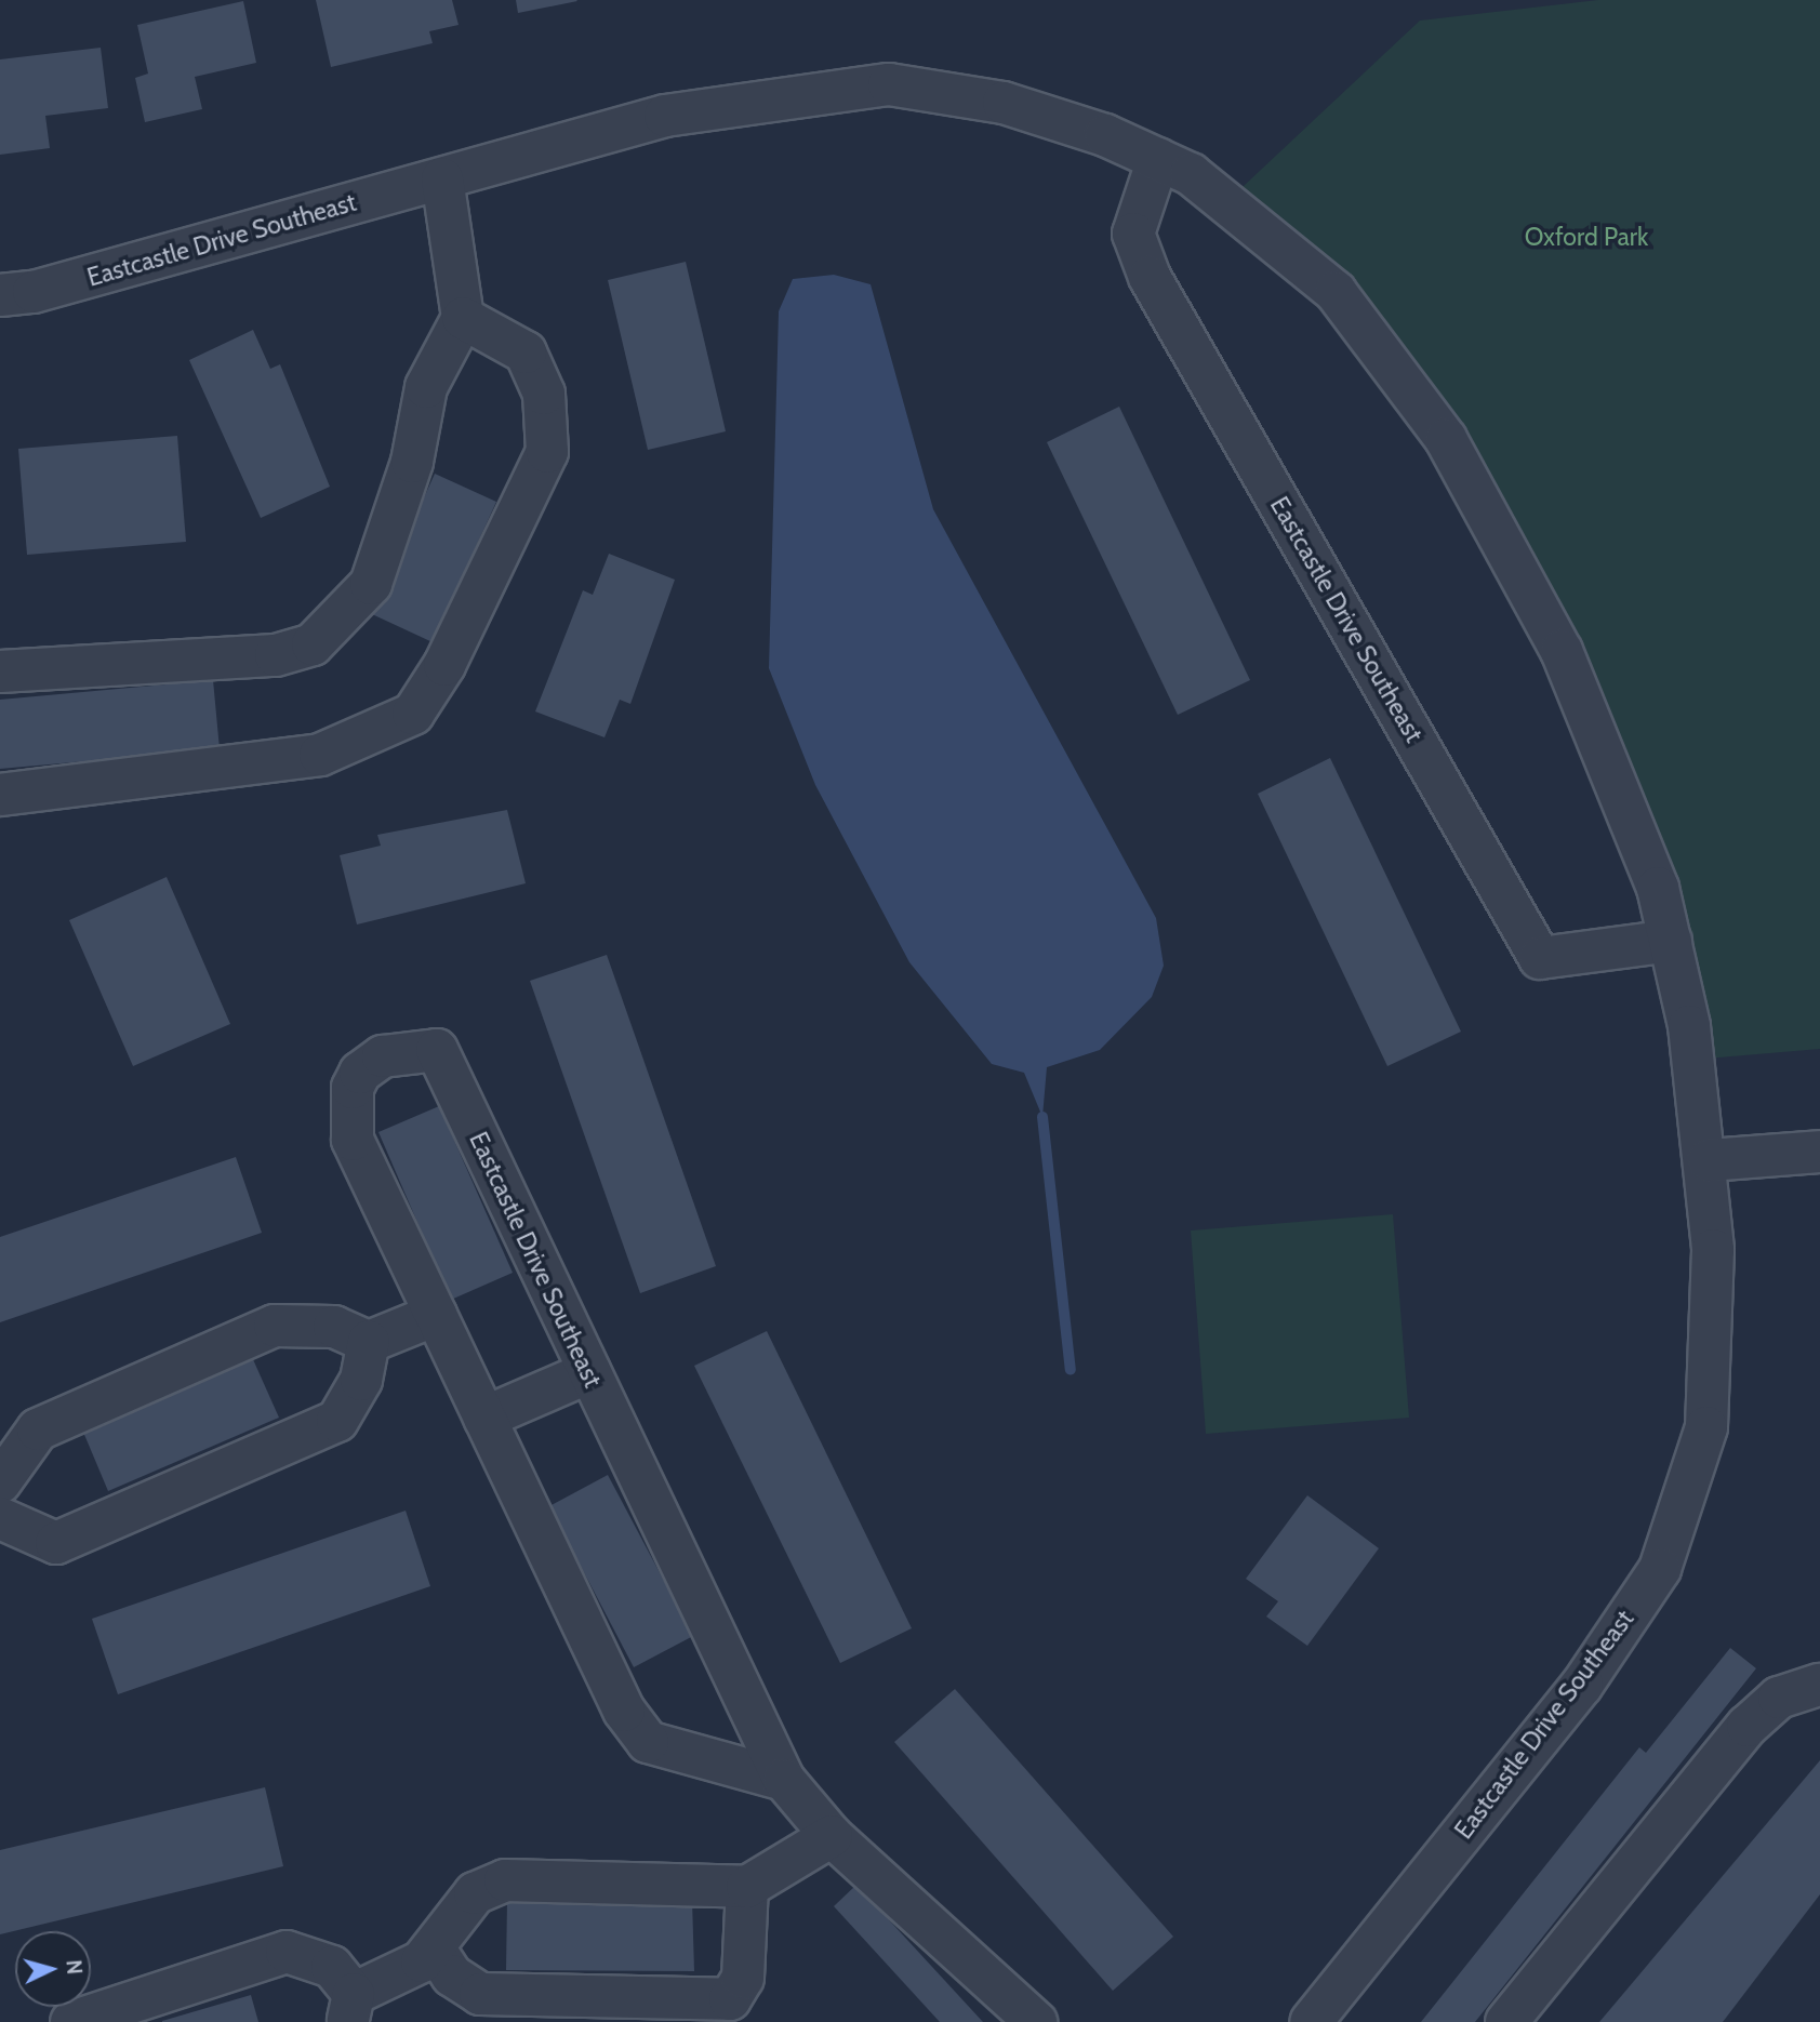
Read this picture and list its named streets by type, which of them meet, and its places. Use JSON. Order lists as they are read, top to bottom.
{
  "streets": {
    "street": ["Eastcastle Drive Southeast"]
  },
  "parks": ["Oxford Park"],
  "north": "right"
}
